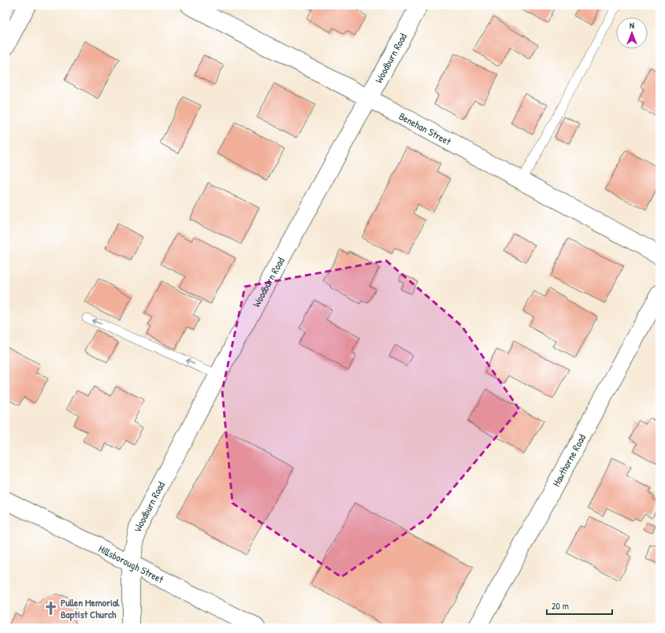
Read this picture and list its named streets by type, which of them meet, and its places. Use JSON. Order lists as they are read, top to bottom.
{
  "streets": {
    "street": [
      "Woodburn Road",
      "Benehan Street",
      "Hawthorne Road",
      "Hillsborough Street"
    ]
  },
  "crossings": [
    ["Woodburn Road", "Benehan Street"],
    ["Woodburn Road", "Hillsborough Street"]
  ],
  "places": {
    "church": ["Pullen Memorial Baptist Church"]
  },
  "scale_bar": "20 m",
  "north": "top"
}
